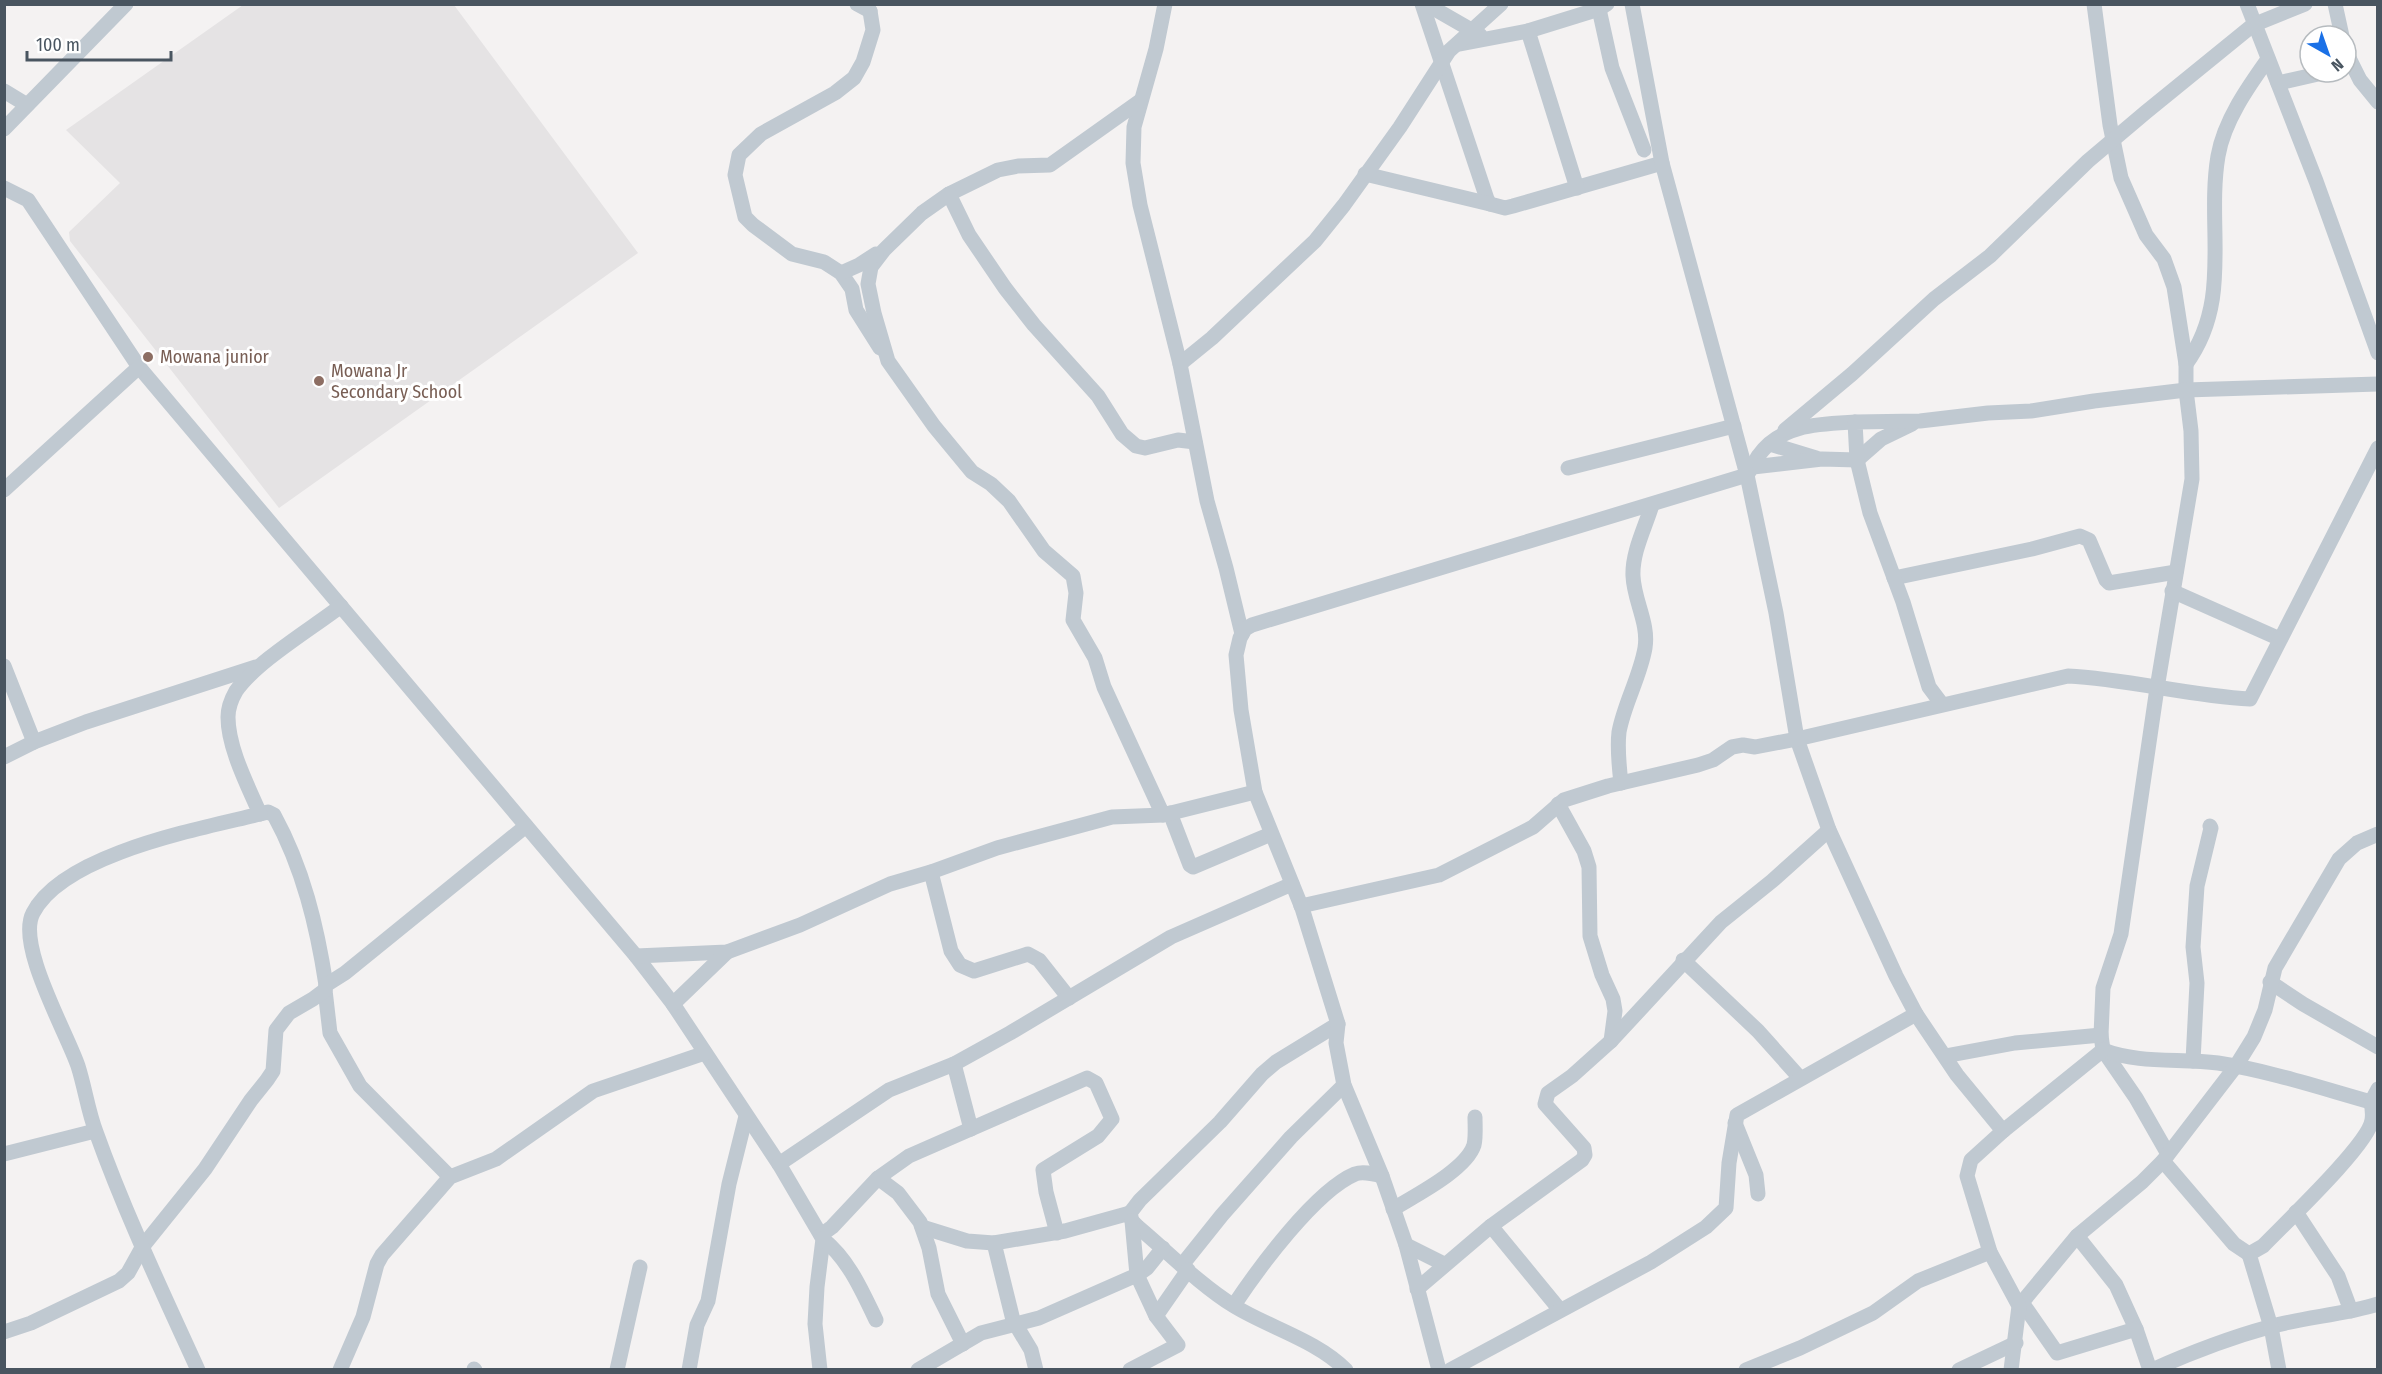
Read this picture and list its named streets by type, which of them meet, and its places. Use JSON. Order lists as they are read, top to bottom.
{
  "places": ["Mowana junior", "Mowana Jr Secondary School"],
  "scale_bar": "100 m",
  "north": "bottom right"
}
